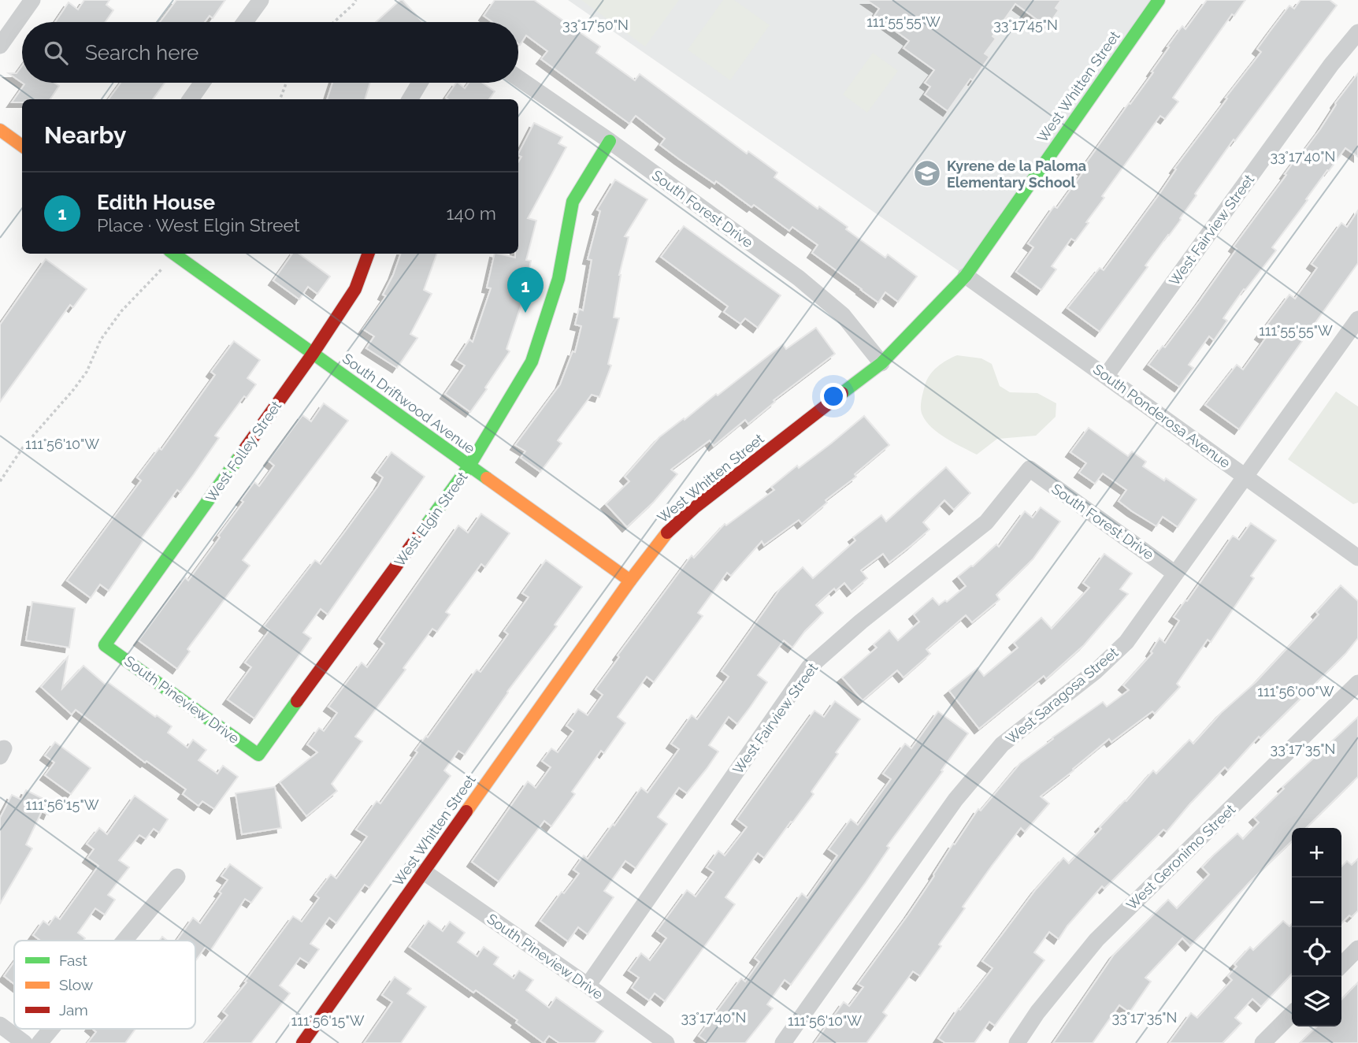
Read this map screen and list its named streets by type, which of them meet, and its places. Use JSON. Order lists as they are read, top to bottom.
{
  "streets": {
    "street": [
      "West Whitten Street",
      "South Forest Drive",
      "West Fairview Street",
      "South Driftwood Avenue",
      "South Ponderosa Avenue",
      "West Folley Street",
      "West Elgin Street",
      "West Saragosa Street",
      "South Pineview Drive",
      "West Geronimo Street"
    ]
  },
  "crossings": [
    ["West Whitten Street", "South Forest Drive"],
    ["West Whitten Street", "South Driftwood Avenue"],
    ["West Whitten Street", "South Ponderosa Avenue"],
    ["West Whitten Street", "South Pineview Drive"],
    ["South Forest Drive", "West Fairview Street"],
    ["South Forest Drive", "West Elgin Street"],
    ["South Forest Drive", "West Saragosa Street"],
    ["West Fairview Street", "South Ponderosa Avenue"],
    ["West Fairview Street", "South Pineview Drive"],
    ["South Driftwood Avenue", "West Folley Street"],
    ["South Driftwood Avenue", "West Elgin Street"],
    ["South Ponderosa Avenue", "West Saragosa Street"],
    ["West Folley Street", "South Pineview Drive"],
    ["West Elgin Street", "South Pineview Drive"]
  ],
  "places": {
    "school or university": ["Kyrene de la Paloma Elementary School"]
  },
  "legend": ["Fast", "Slow", "Jam"],
  "page": {
    "search": "Search here",
    "heading": "Nearby",
    "list": [
      {
        "mark": "1",
        "name": "Edith House",
        "note": "Place · West Elgin Street",
        "value": "140 m"
      }
    ],
    "pins": "1",
    "map_buttons": ["+", "−"]
  },
  "coordinates": [
    "111°55'55\"W",
    "33°17'50\"N",
    "33°17'45\"N",
    "33°17'40\"N",
    "111°56'10\"W",
    "111°56'00\"W",
    "33°17'35\"N",
    "111°56'15\"W"
  ]
}
